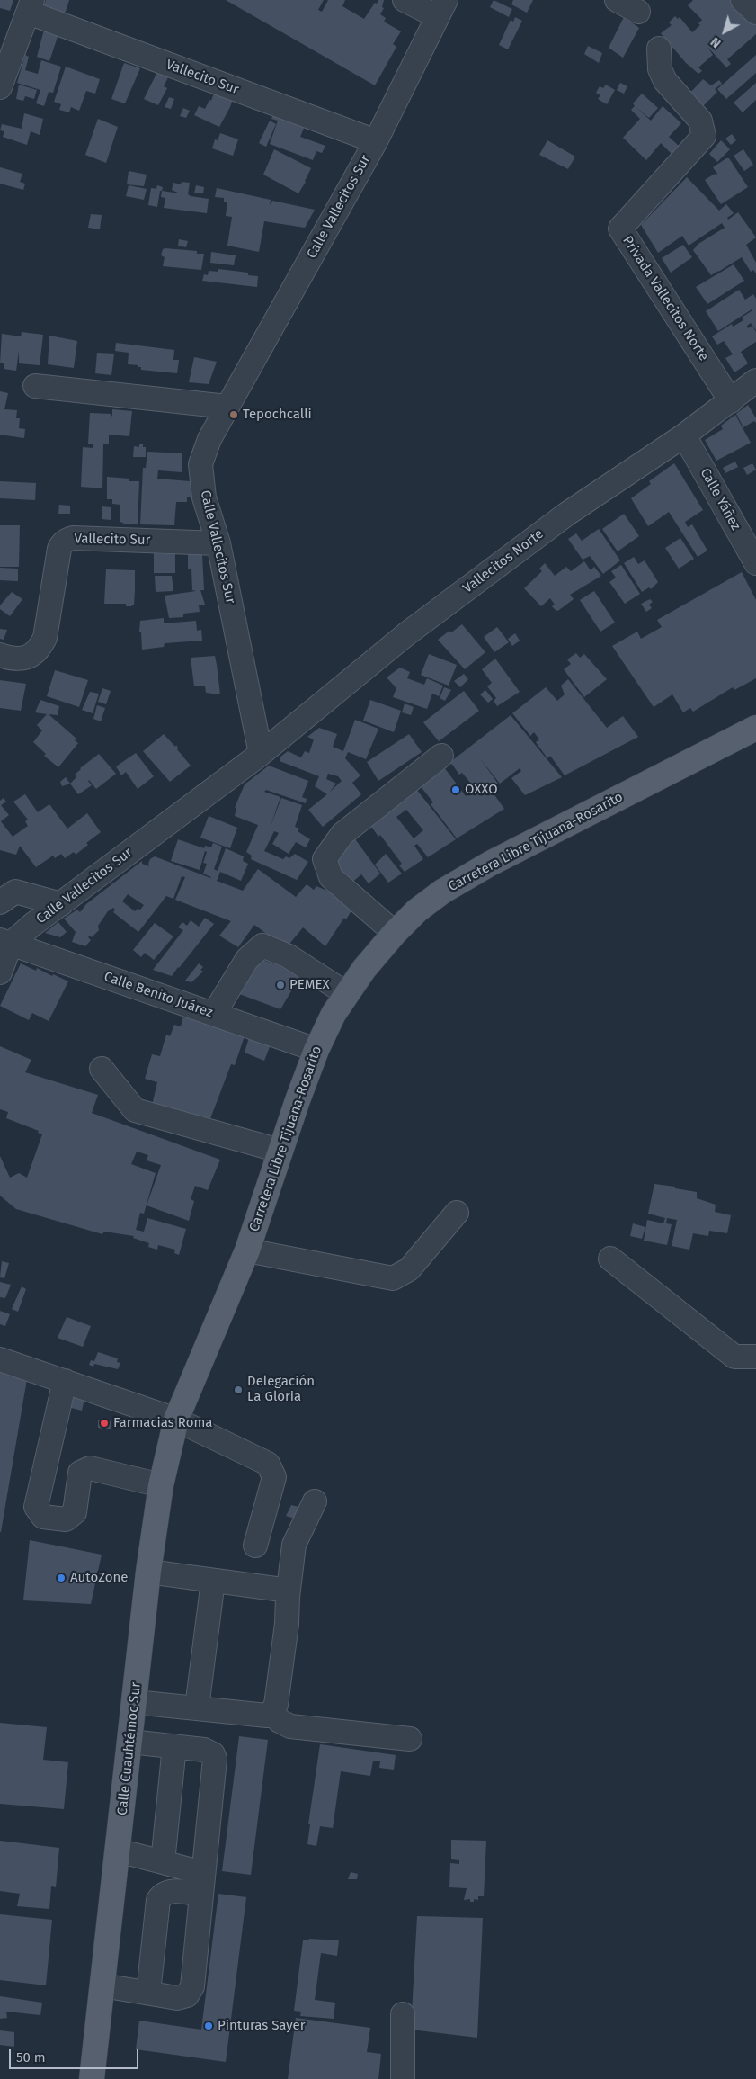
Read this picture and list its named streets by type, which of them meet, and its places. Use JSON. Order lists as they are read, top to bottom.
{
  "streets": {
    "main road": ["Carretera Libre Tijuana-Rosarito", "Calle Cuauhtémoc Sur"],
    "street": [
      "Vallecito Sur",
      "Calle Vallecitos Sur",
      "Privada Vallecitos Norte",
      "Calle Yáñez",
      "Vallecitos Norte",
      "Calle Benito Juárez"
    ]
  },
  "crossings": [
    ["Vallecito Sur", "Calle Vallecitos Sur"],
    ["Calle Vallecitos Sur", "Vallecitos Norte"],
    ["Calle Vallecitos Sur", "Calle Benito Juárez"],
    ["Privada Vallecitos Norte", "Vallecitos Norte"],
    ["Calle Yáñez", "Vallecitos Norte"],
    ["Carretera Libre Tijuana-Rosarito", "Calle Benito Juárez"],
    ["Carretera Libre Tijuana-Rosarito", "Calle Cuauhtémoc Sur"]
  ],
  "places": [
    "Tepochcalli",
    "OXXO",
    "PEMEX",
    "Delegación La Gloria",
    "Farmacias Roma",
    "AutoZone",
    "Pinturas Sayer"
  ],
  "scale_bar": "50 m",
  "north": "bottom left"
}
